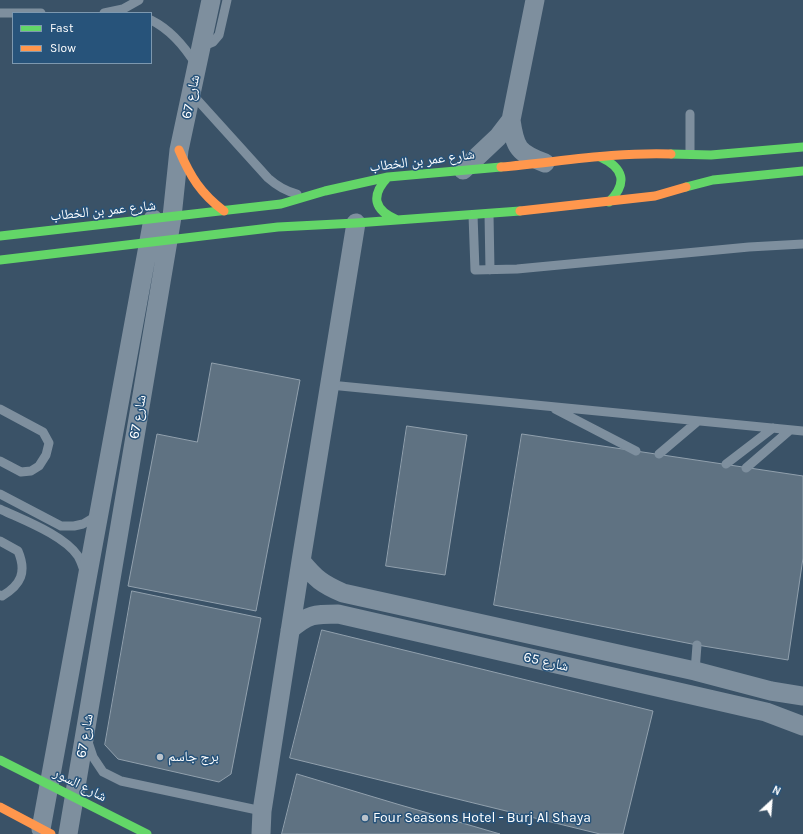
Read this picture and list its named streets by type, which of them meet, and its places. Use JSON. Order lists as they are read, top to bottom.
{
  "streets": {
    "street": [
      "شارع 67",
      "شارع عمر بن الخطاب",
      "شارع 65",
      "شارع السور"
    ]
  },
  "crossings": [
    ["شارع 67", "شارع عمر بن الخطاب"],
    ["شارع 67", "شارع السور"]
  ],
  "places": ["برج جاسم", "Four Seasons Hotel - Burj Al Shaya"],
  "legend": ["Fast", "Slow"],
  "north": "top right"
}
